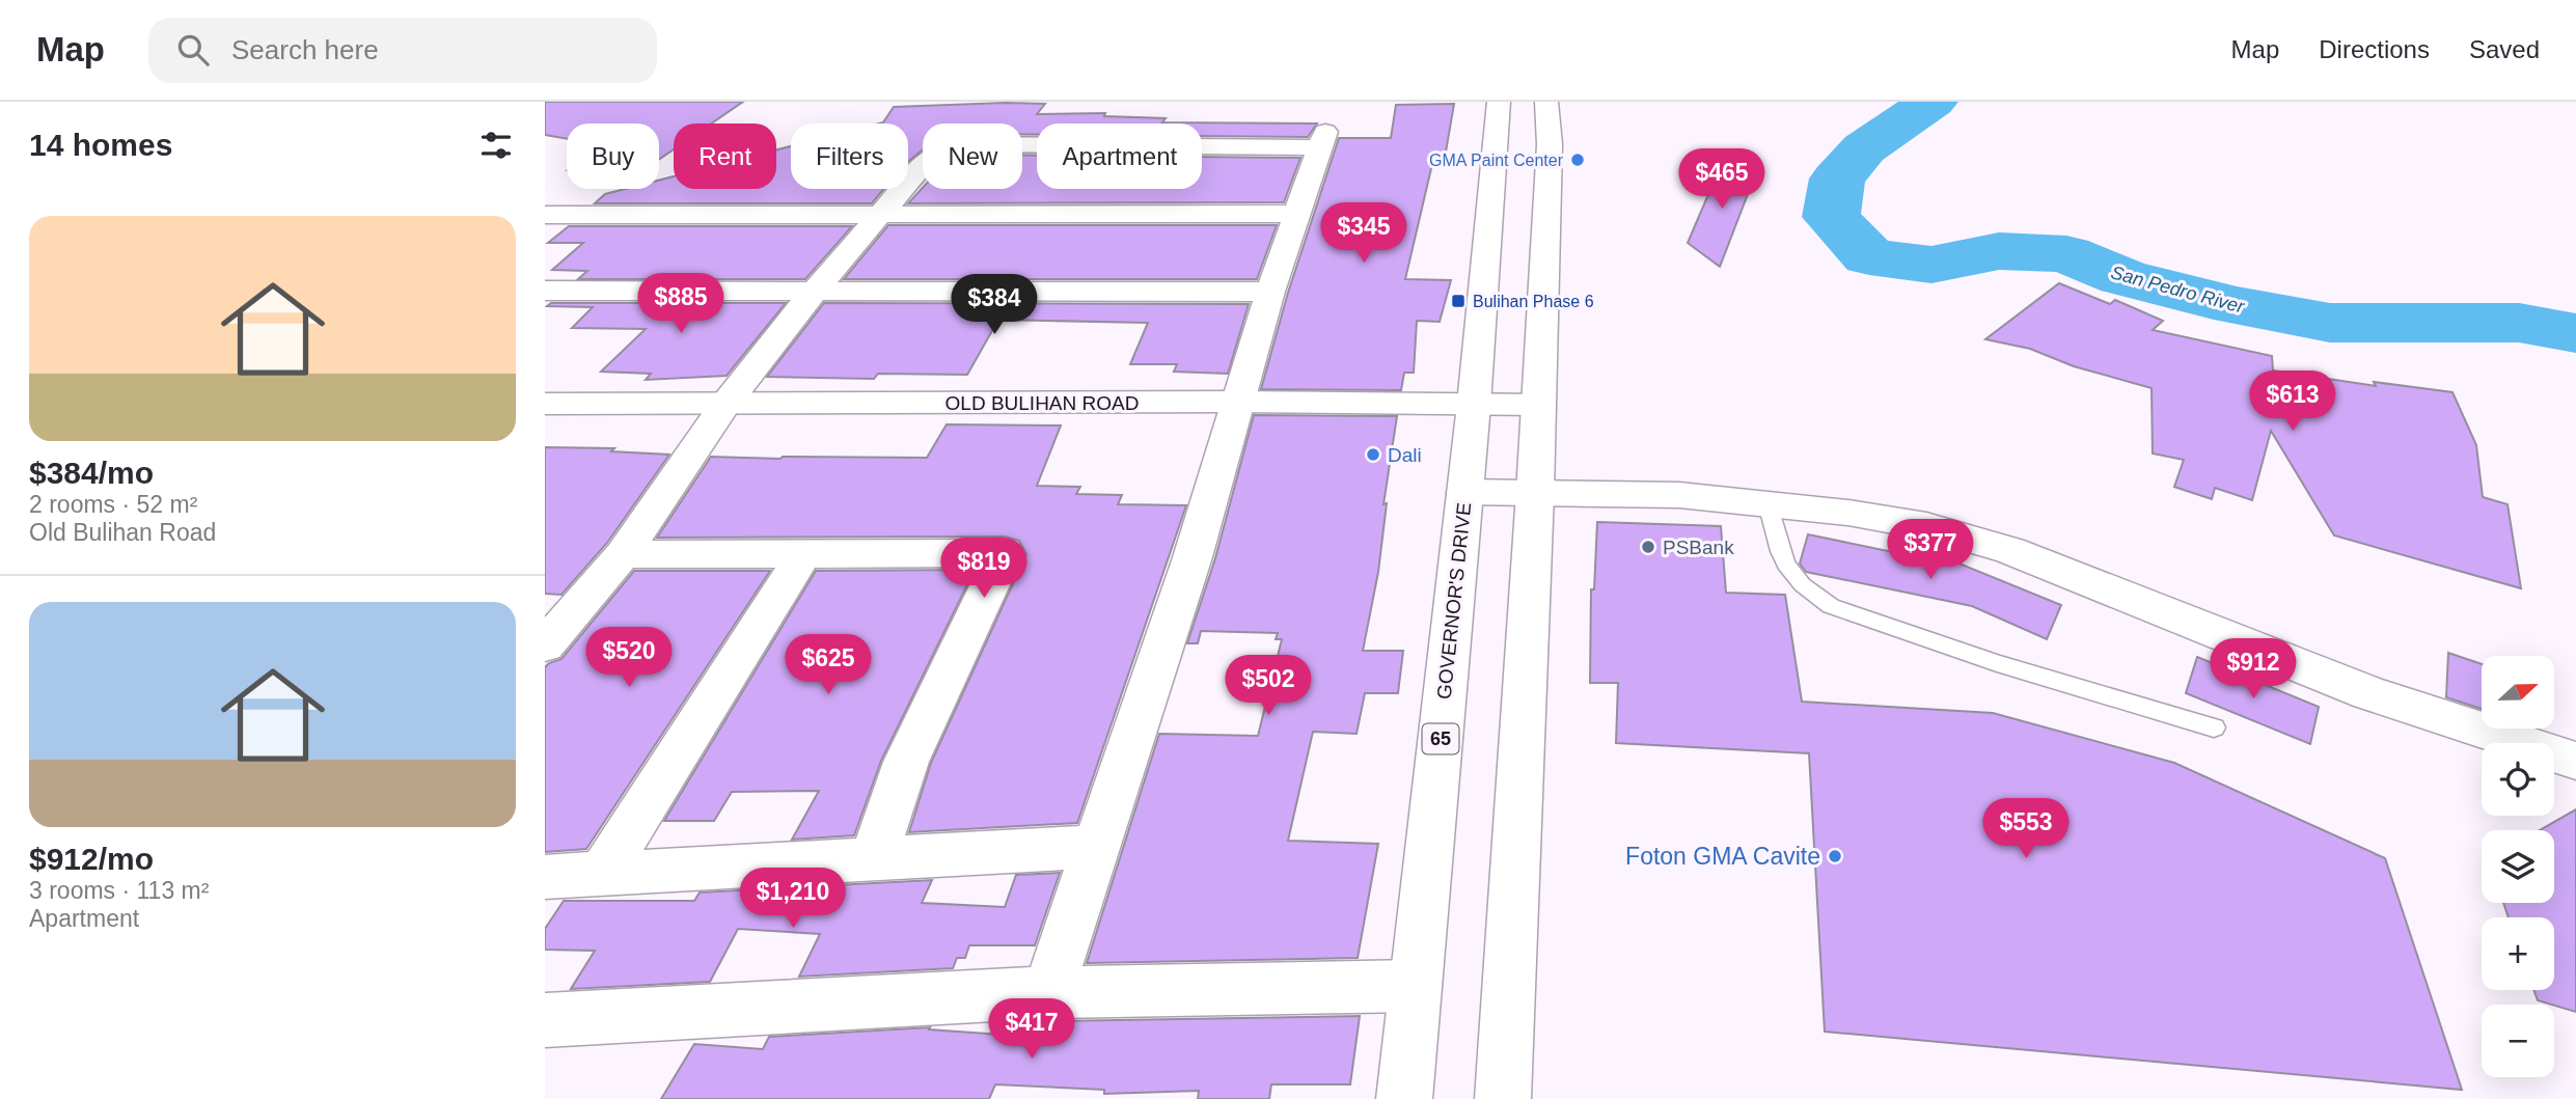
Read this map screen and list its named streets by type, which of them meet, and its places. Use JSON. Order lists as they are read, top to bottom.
{
  "streets": {
    "main road": ["OLD BULIHAN ROAD", "GOVERNOR'S DRIVE", "65"]
  },
  "crossings": [
    ["OLD BULIHAN ROAD", "GOVERNOR'S DRIVE"]
  ],
  "water": ["San Pedro River"],
  "places": {
    "other": [
      "GMA Paint Center",
      "Dali",
      "PSBank",
      "Foton GMA Cavite"
    ],
    "transit": ["Bulihan Phase 6"]
  },
  "north": "right",
  "page": {
    "header": "Map",
    "search": "Search here",
    "nav": ["Map", "Directions", "Saved"],
    "heading": "14 homes",
    "chip": [
      "Buy",
      "Rent",
      "Filters",
      "New",
      "Apartment"
    ],
    "price": [
      "$465",
      "$345",
      "$885",
      "$384",
      "$613",
      "$377",
      "$819",
      "$520",
      "$625",
      "$912",
      "$502",
      "$553",
      "$1,210",
      "$417"
    ],
    "list": [
      {
        "name": "$384/mo",
        "note": "2 rooms · 52 m² · Old Bulihan Road"
      },
      {
        "name": "$912/mo",
        "note": "3 rooms · 113 m² · Apartment"
      }
    ],
    "map_buttons": ["+", "−"]
  }
}
